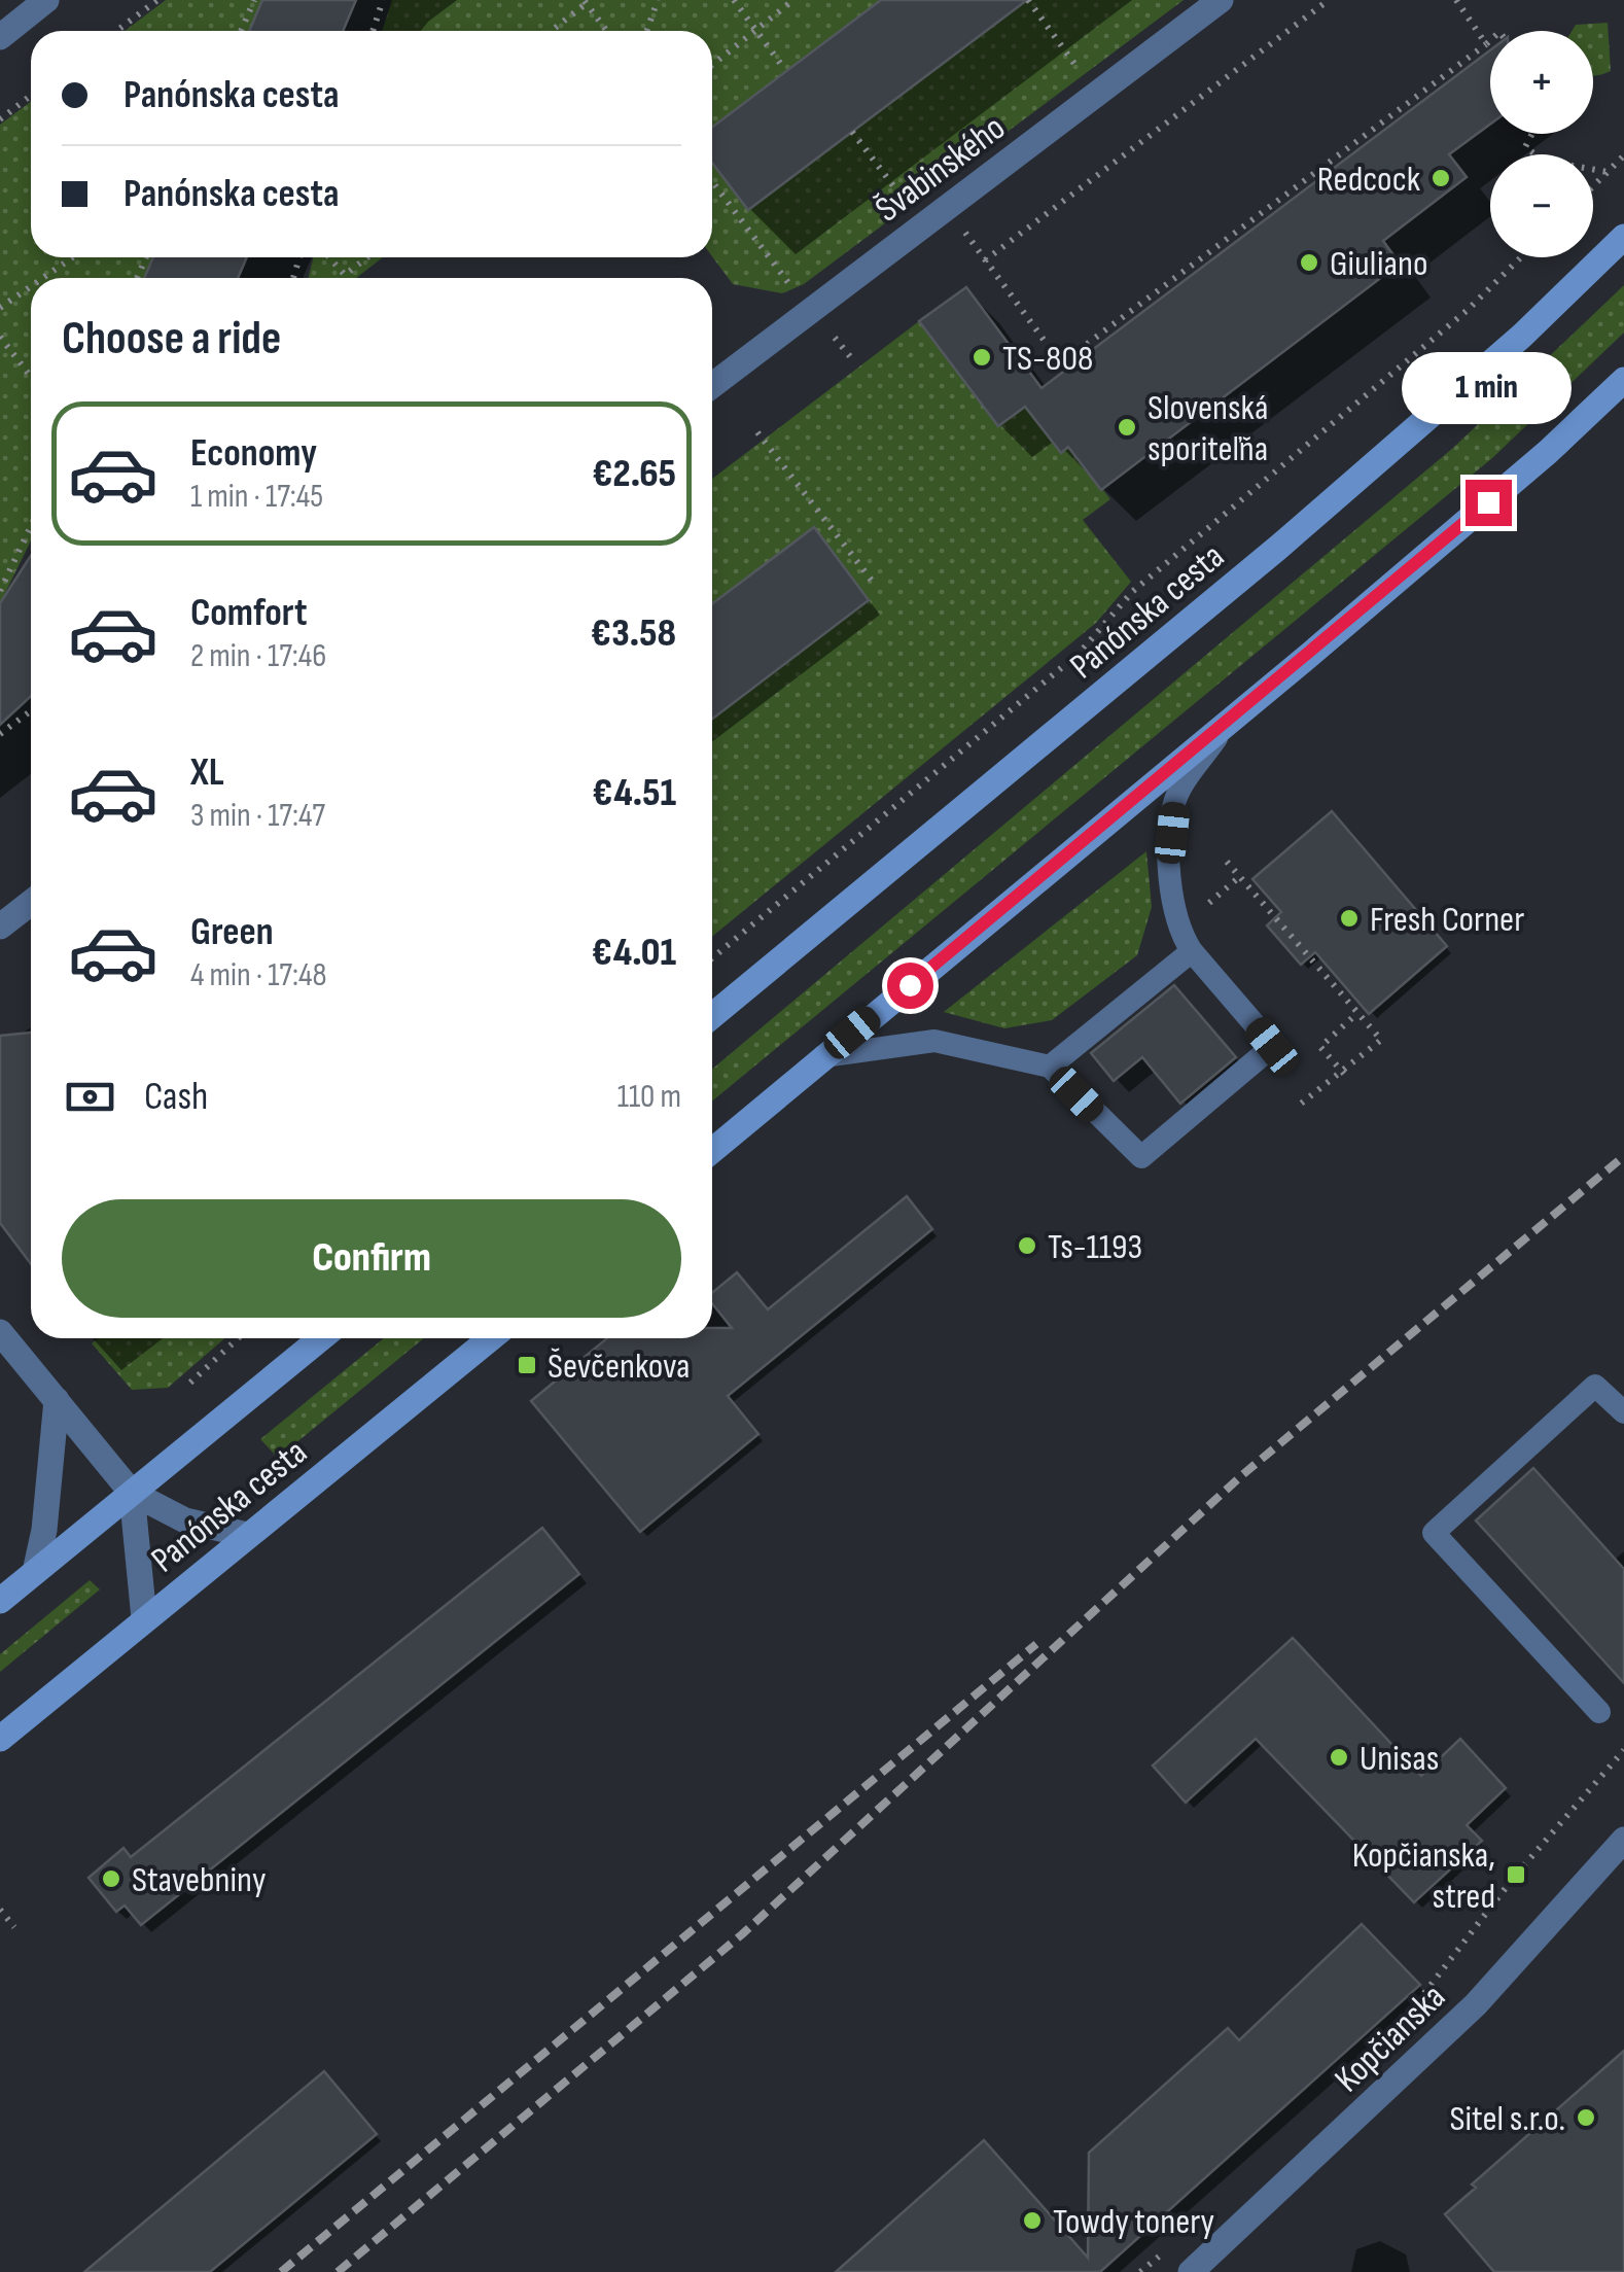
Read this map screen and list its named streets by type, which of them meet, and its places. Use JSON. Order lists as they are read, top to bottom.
{
  "streets": {
    "main road": ["Panónska cesta"],
    "street": ["Švabinského", "Kopčianska"]
  },
  "places": {
    "other": [
      "Redcock",
      "Giuliano",
      "TS-808",
      "Slovenská sporiteľňa",
      "Fresh Corner",
      "Ts-1193",
      "Unisas",
      "Stavebniny",
      "Sitel s.r.o.",
      "Towdy tonery"
    ],
    "transit": ["Ševčenkova", "Kopčianska, stred"]
  },
  "page": {
    "map_buttons": ["+", "−"],
    "banner": ["Panónska cesta", "Panónska cesta"],
    "heading": "Choose a ride",
    "bubble": "1 min",
    "list": [
      {
        "name": "Economy",
        "note": "1 min · 17:45",
        "value": "€2.65"
      },
      {
        "name": "Comfort",
        "note": "2 min · 17:46",
        "value": "€3.58"
      },
      {
        "name": "XL",
        "note": "3 min · 17:47",
        "value": "€4.51"
      },
      {
        "name": "Green",
        "note": "4 min · 17:48",
        "value": "€4.01"
      }
    ],
    "pay": ["Cash", "110 m"],
    "buttons": "Confirm"
  }
}
